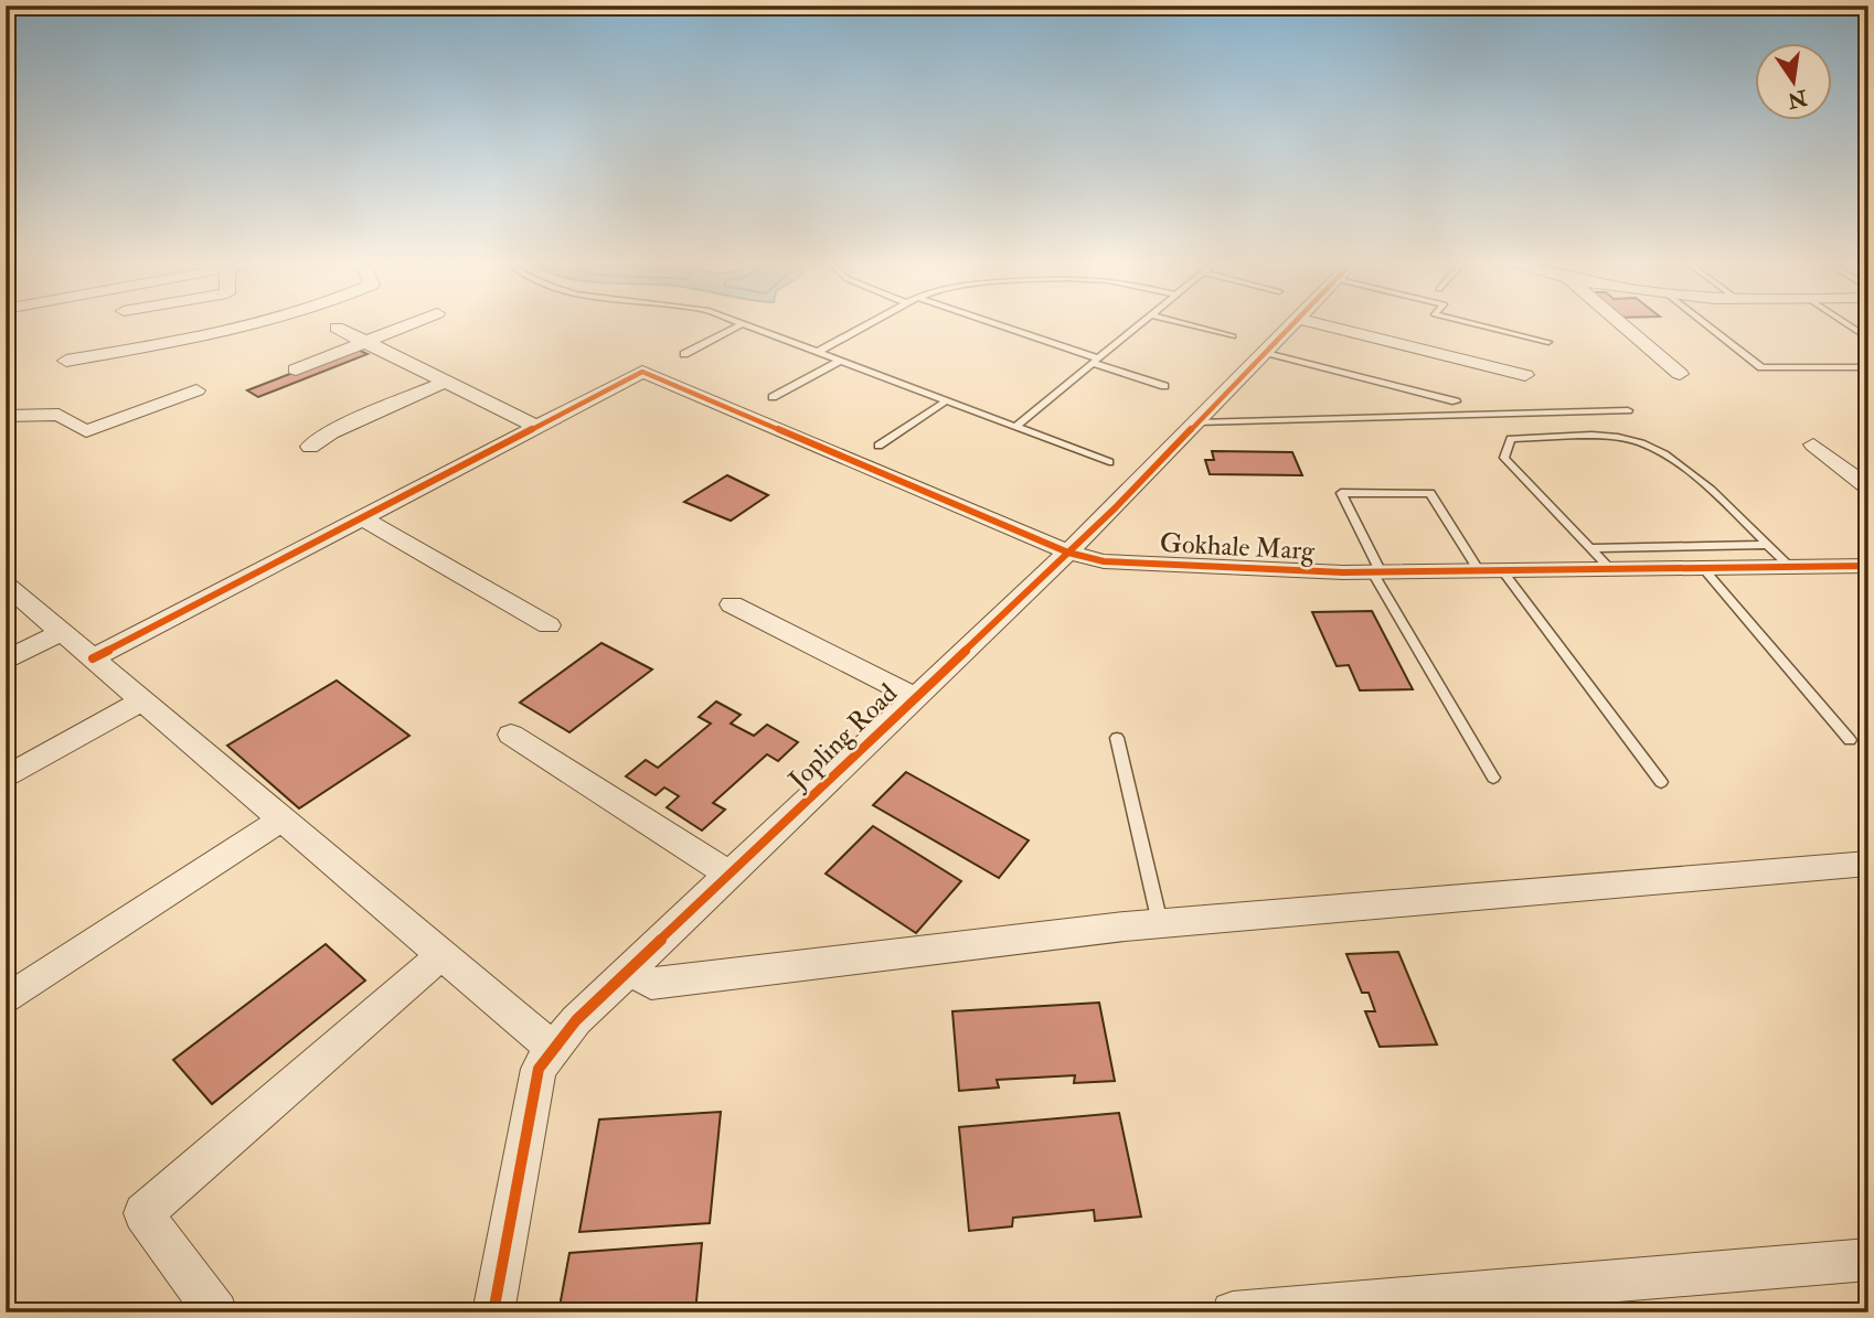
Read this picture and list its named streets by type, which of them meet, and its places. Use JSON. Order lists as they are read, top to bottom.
{
  "streets": {
    "street": ["Gokhale Marg", "Jopling Road"]
  },
  "crossings": [
    ["Gokhale Marg", "Jopling Road"]
  ],
  "north": "bottom"
}
